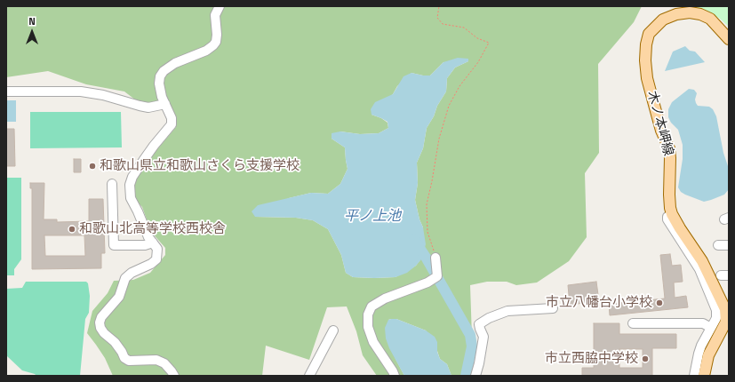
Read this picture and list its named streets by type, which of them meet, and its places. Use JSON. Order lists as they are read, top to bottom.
{
  "streets": {
    "main road": ["木ノ本岬線"]
  },
  "water": ["平ノ上池"],
  "places": [
    "和歌山県立和歌山さくら支援学校",
    "和歌山北高等学校西校舎",
    "市立八幡台小学校",
    "市立西脇中学校"
  ],
  "north": "top"
}
